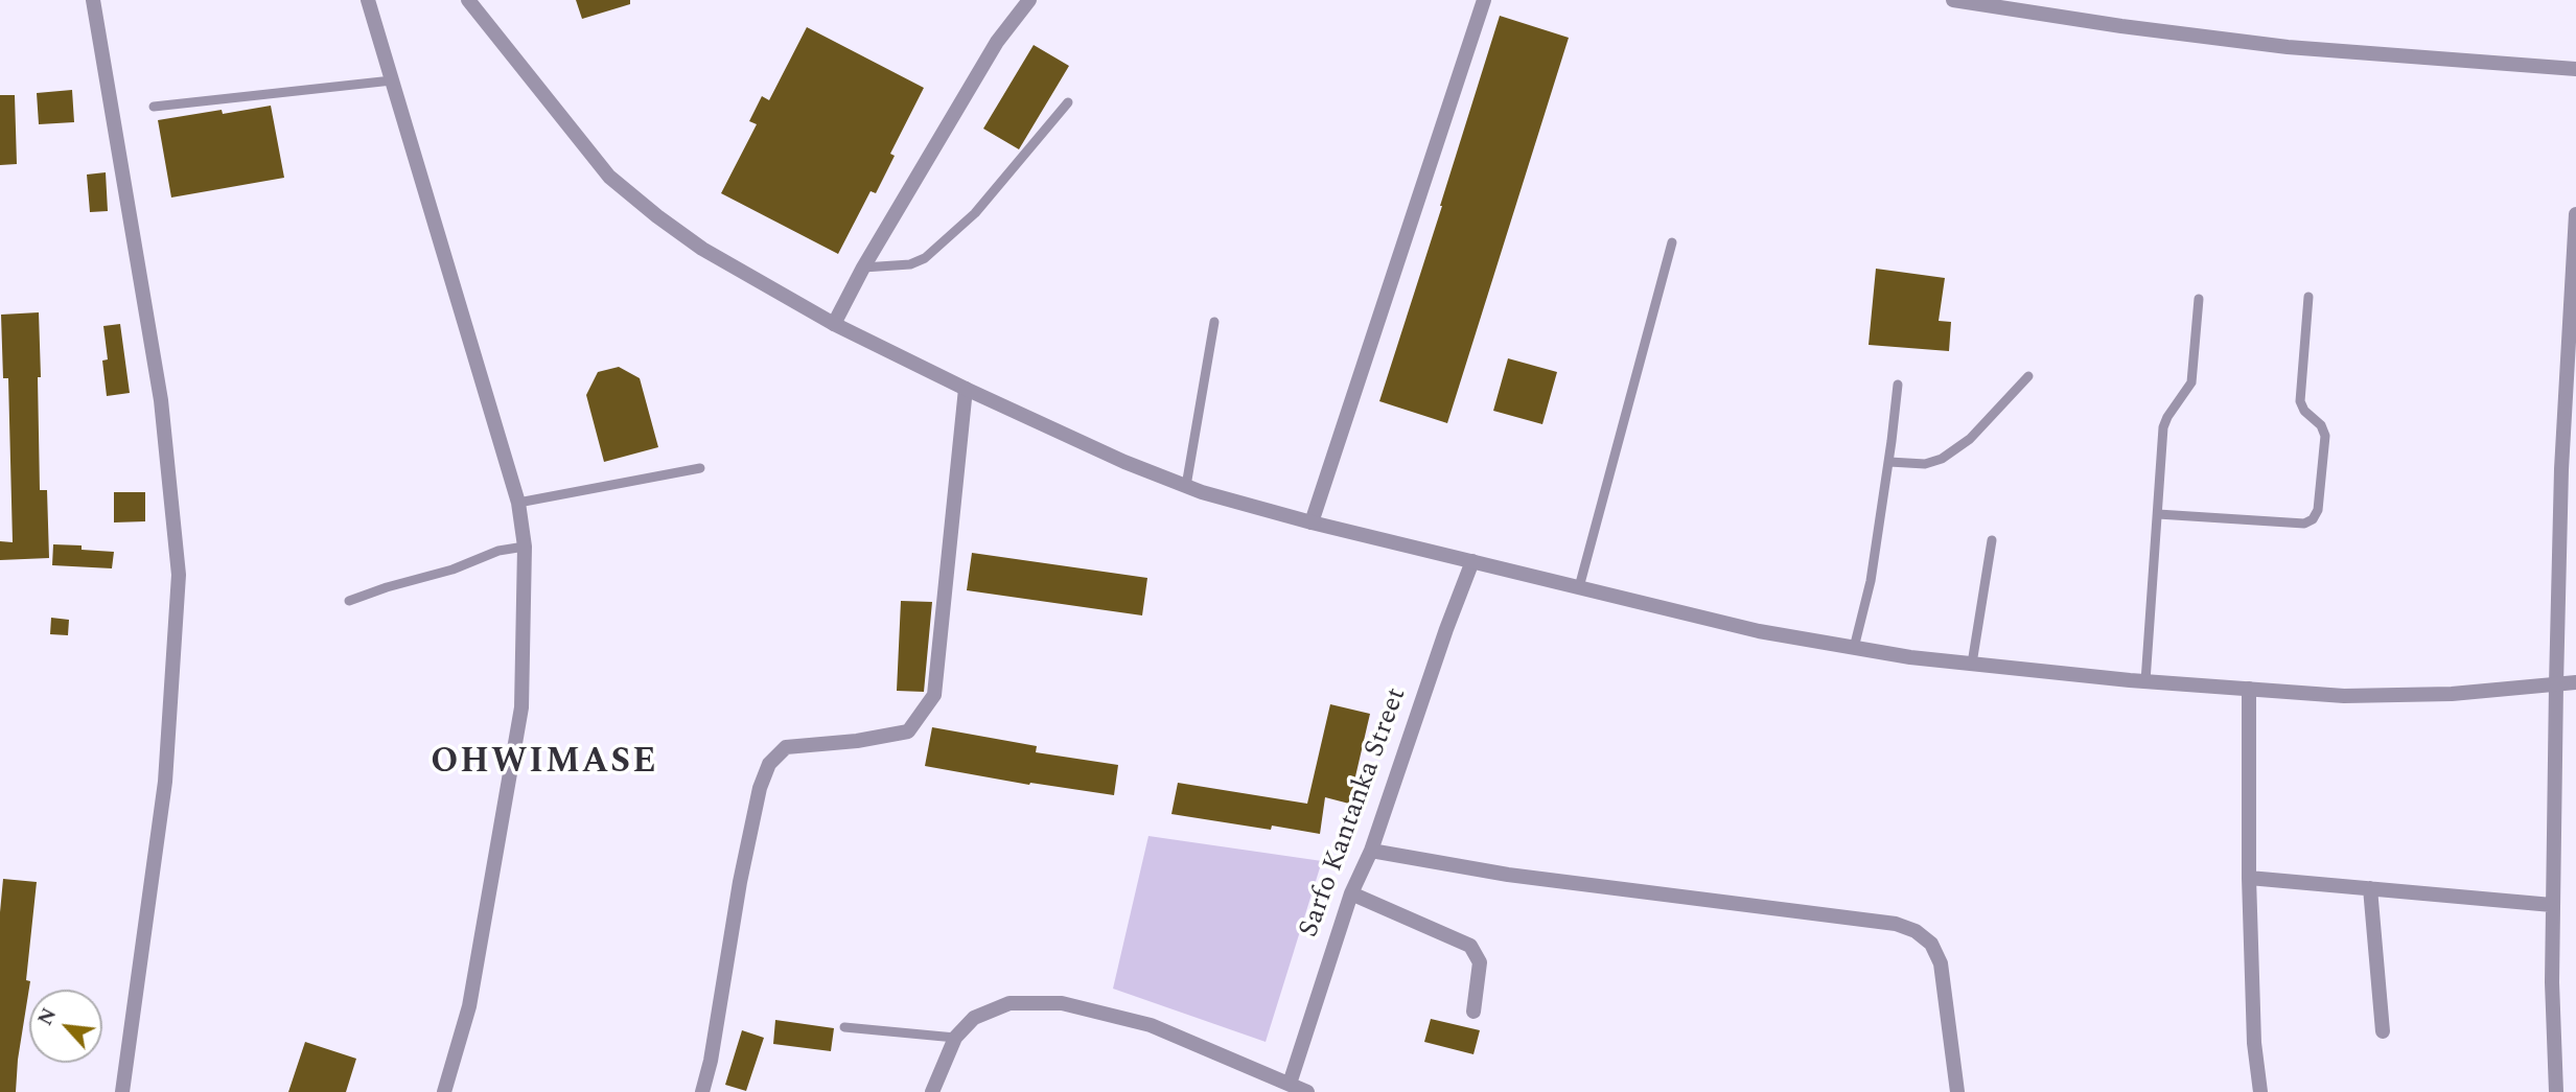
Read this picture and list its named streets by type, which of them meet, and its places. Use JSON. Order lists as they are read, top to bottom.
{
  "streets": {
    "street": ["Sarfo Kantanka Street"]
  },
  "districts": ["OHWIMASE"],
  "north": "top left"
}
